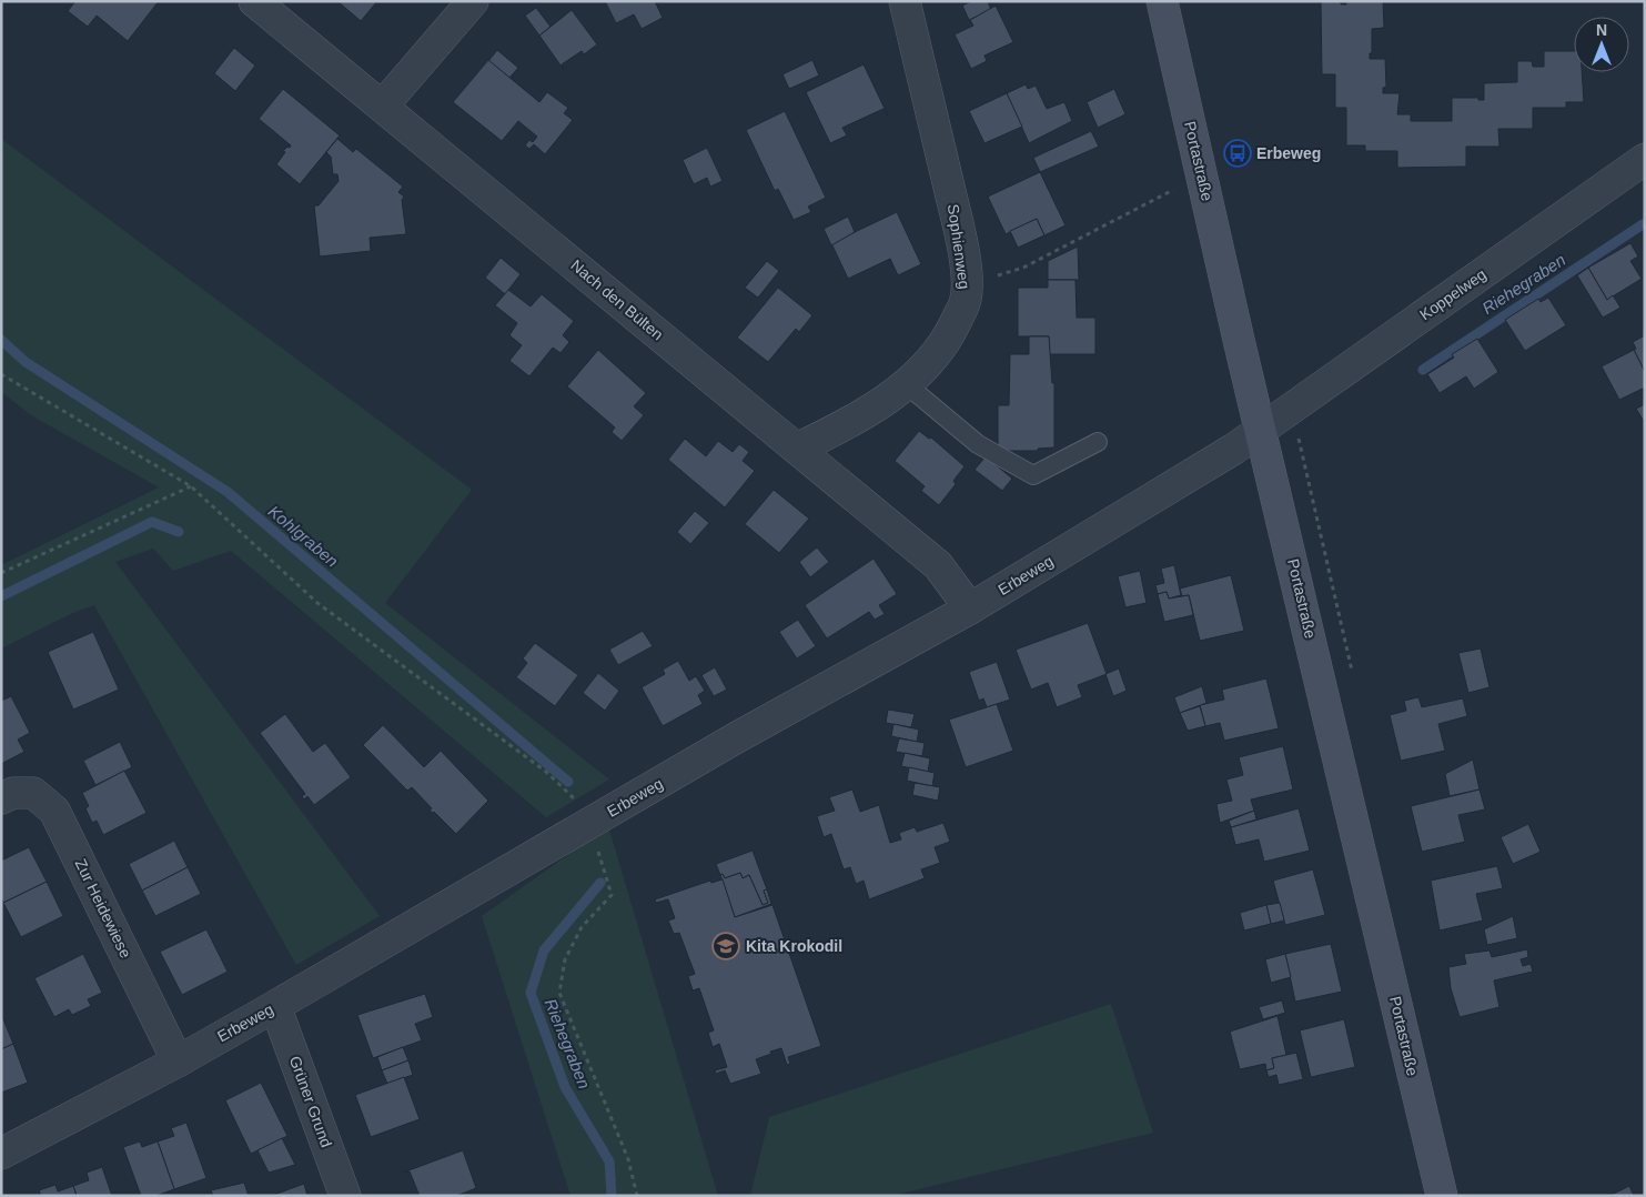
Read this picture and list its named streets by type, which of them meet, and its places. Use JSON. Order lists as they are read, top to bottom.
{
  "streets": {
    "main road": ["Portastraße"],
    "street": [
      "Sophienweg",
      "Koppelweg",
      "Nach den Bülten",
      "Erbeweg",
      "Zur Heidewiese",
      "Grüner Grund"
    ]
  },
  "crossings": [
    ["Portastraße", "Koppelweg"],
    ["Portastraße", "Erbeweg"],
    ["Sophienweg", "Nach den Bülten"],
    ["Koppelweg", "Erbeweg"],
    ["Nach den Bülten", "Erbeweg"],
    ["Erbeweg", "Zur Heidewiese"],
    ["Erbeweg", "Grüner Grund"]
  ],
  "water": ["Riehegraben", "Kohlgraben"],
  "places": {
    "bus stop": ["Erbeweg"],
    "school or university": ["Kita Krokodil"]
  },
  "north": "top"
}
